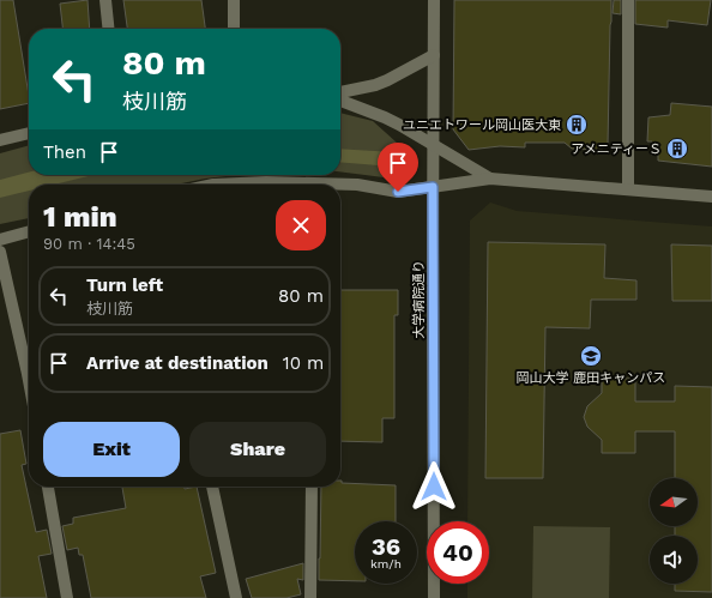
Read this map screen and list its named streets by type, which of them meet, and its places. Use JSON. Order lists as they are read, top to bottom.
{
  "streets": {
    "street": ["大学病院通り"]
  },
  "places": {
    "building": ["ユニエトワール岡山医大東", "アメニティーＳ"],
    "school or university": ["岡山大学 鹿田キャンパス"]
  },
  "north": "left",
  "page": {
    "turn": ["80 m", "枝川筋"],
    "then": "Then",
    "heading": ["1 min", "90 m · 14:45"],
    "list": [
      {
        "name": "Turn left",
        "note": "枝川筋",
        "value": "80 m"
      },
      {
        "name": "Arrive at destination",
        "value": "10 m"
      }
    ],
    "buttons": ["Exit", "Share"],
    "speed": "36 km/h",
    "limit": "40"
  }
}
